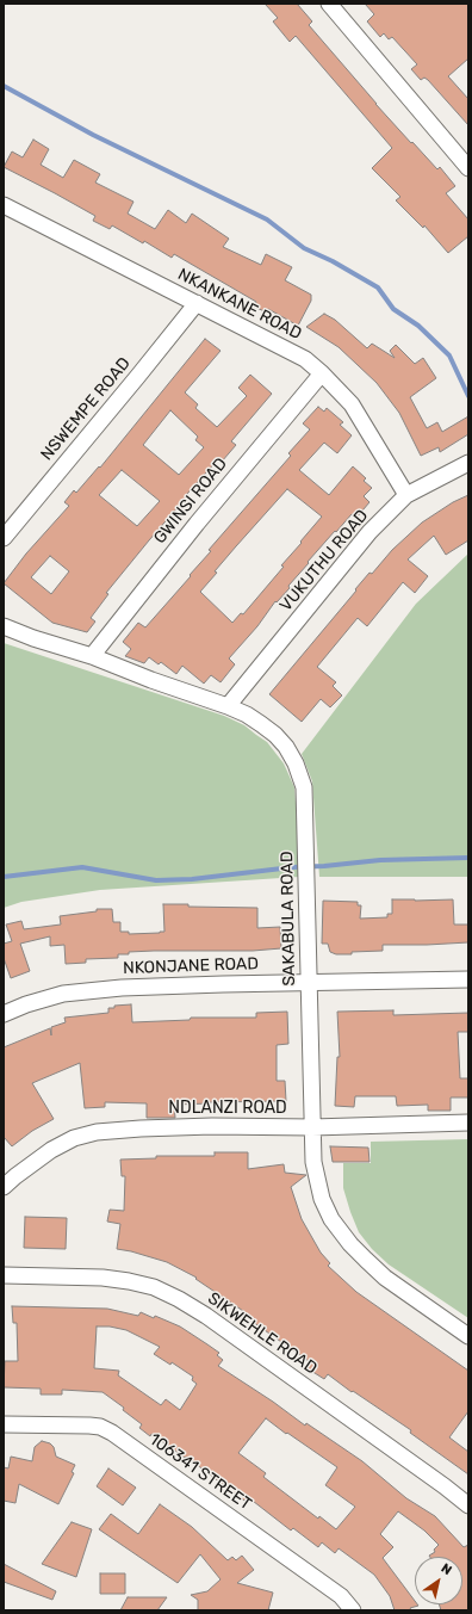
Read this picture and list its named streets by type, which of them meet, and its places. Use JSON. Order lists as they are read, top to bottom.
{
  "streets": {
    "street": [
      "NKANKANE ROAD",
      "NSWEMPE ROAD",
      "GWINSI ROAD",
      "VUKUTHU ROAD",
      "SAKABULA ROAD",
      "NKONJANE ROAD",
      "NDLANZI ROAD",
      "SIKWEHLE ROAD",
      "106341 STREET"
    ]
  },
  "crossings": [
    ["NKANKANE ROAD", "NSWEMPE ROAD"],
    ["NKANKANE ROAD", "GWINSI ROAD"],
    ["NKANKANE ROAD", "VUKUTHU ROAD"],
    ["GWINSI ROAD", "SAKABULA ROAD"],
    ["VUKUTHU ROAD", "SAKABULA ROAD"],
    ["SAKABULA ROAD", "NKONJANE ROAD"],
    ["SAKABULA ROAD", "NDLANZI ROAD"]
  ],
  "north": "top right"
}
